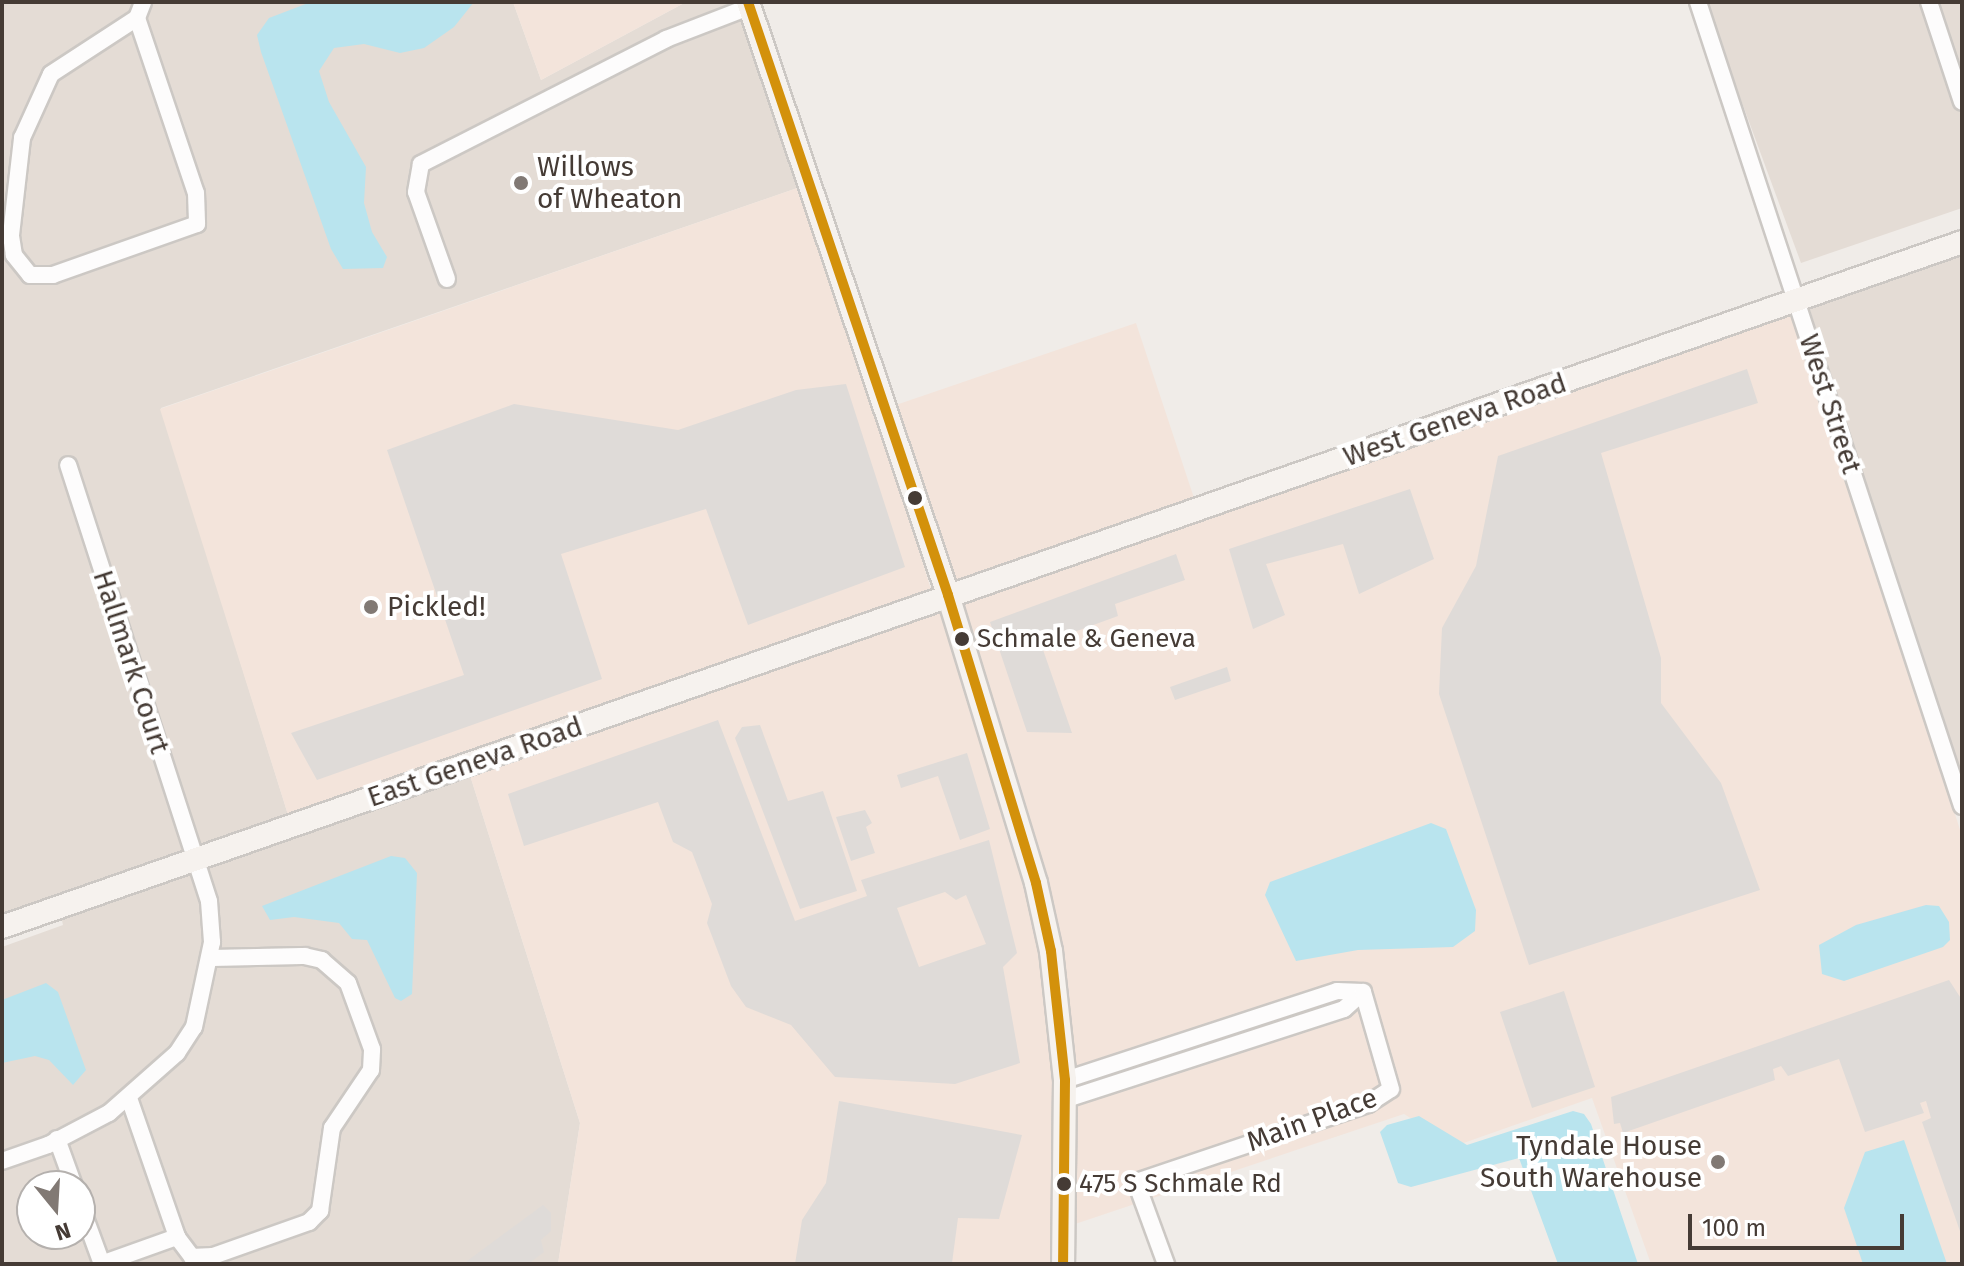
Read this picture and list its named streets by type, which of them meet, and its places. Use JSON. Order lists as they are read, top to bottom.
{
  "streets": {
    "main road": ["West Geneva Road", "East Geneva Road"],
    "street": ["West Street", "Hallmark Court", "Main Place"]
  },
  "crossings": [
    ["West Street", "West Geneva Road"],
    ["West Geneva Road", "East Geneva Road"],
    ["Hallmark Court", "East Geneva Road"]
  ],
  "places": [
    "Willows of Wheaton",
    "Pickled!",
    "Schmale & Geneva",
    "Tyndale House South Warehouse",
    "475 S Schmale Rd"
  ],
  "scale_bar": "100 m",
  "north": "bottom"
}
